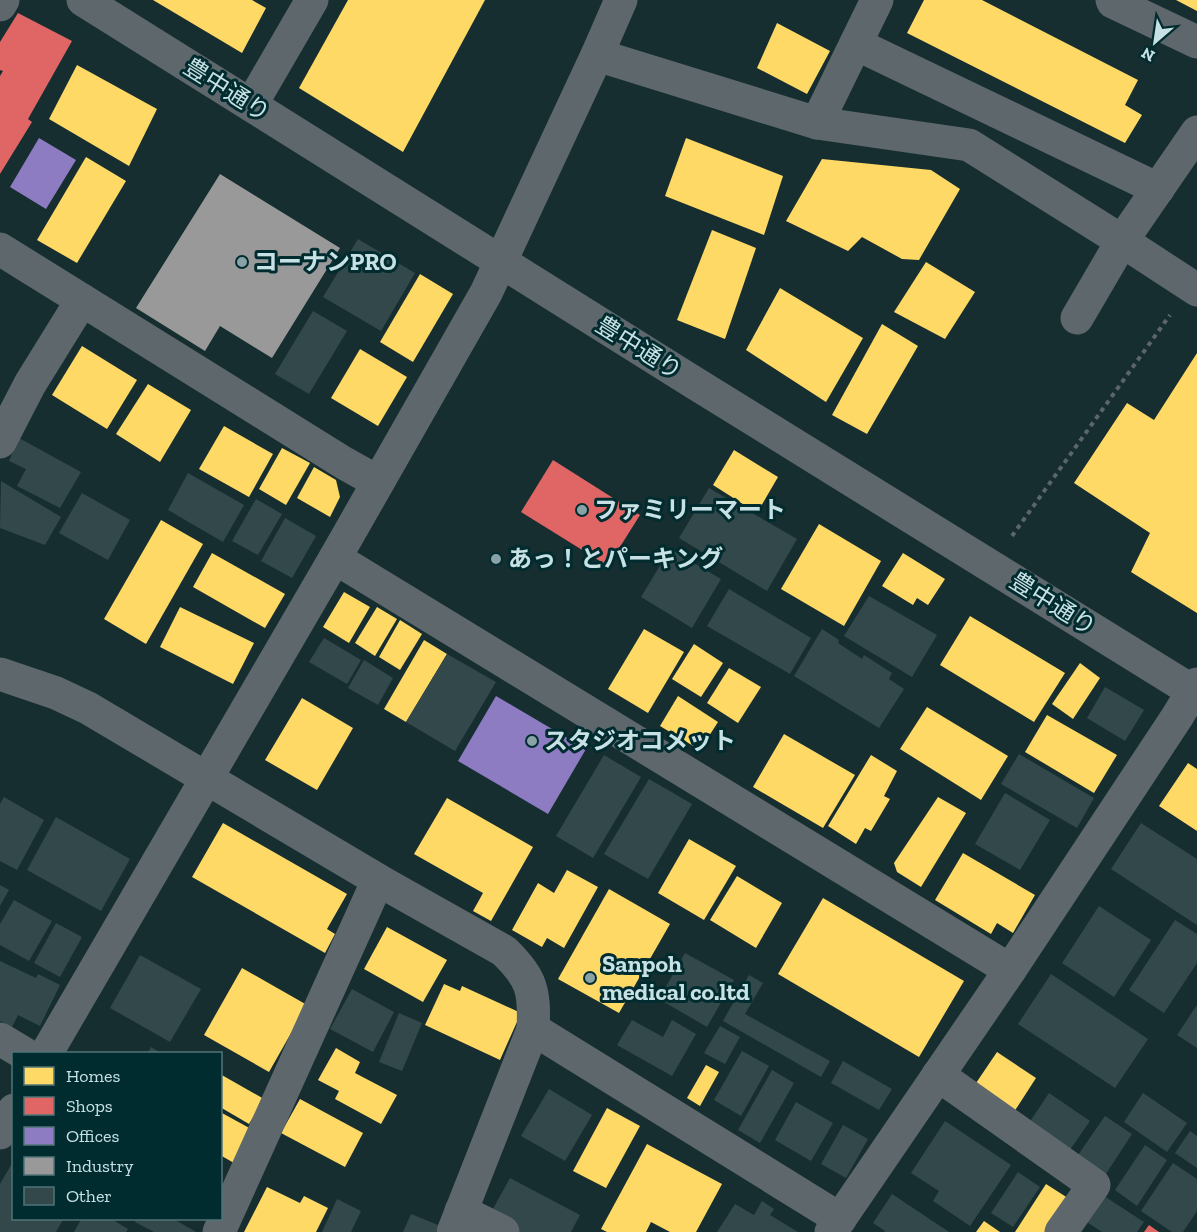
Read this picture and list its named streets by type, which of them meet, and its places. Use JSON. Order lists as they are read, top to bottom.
{
  "streets": {
    "street": ["豊中通り"]
  },
  "places": [
    "コーナンPRO",
    "ファミリーマート",
    "あっ！とパーキング",
    "スタジオコメット",
    "Sanpoh medical co.ltd"
  ],
  "legend": [
    "Homes",
    "Shops",
    "Offices",
    "Industry",
    "Other"
  ],
  "north": "bottom left"
}
